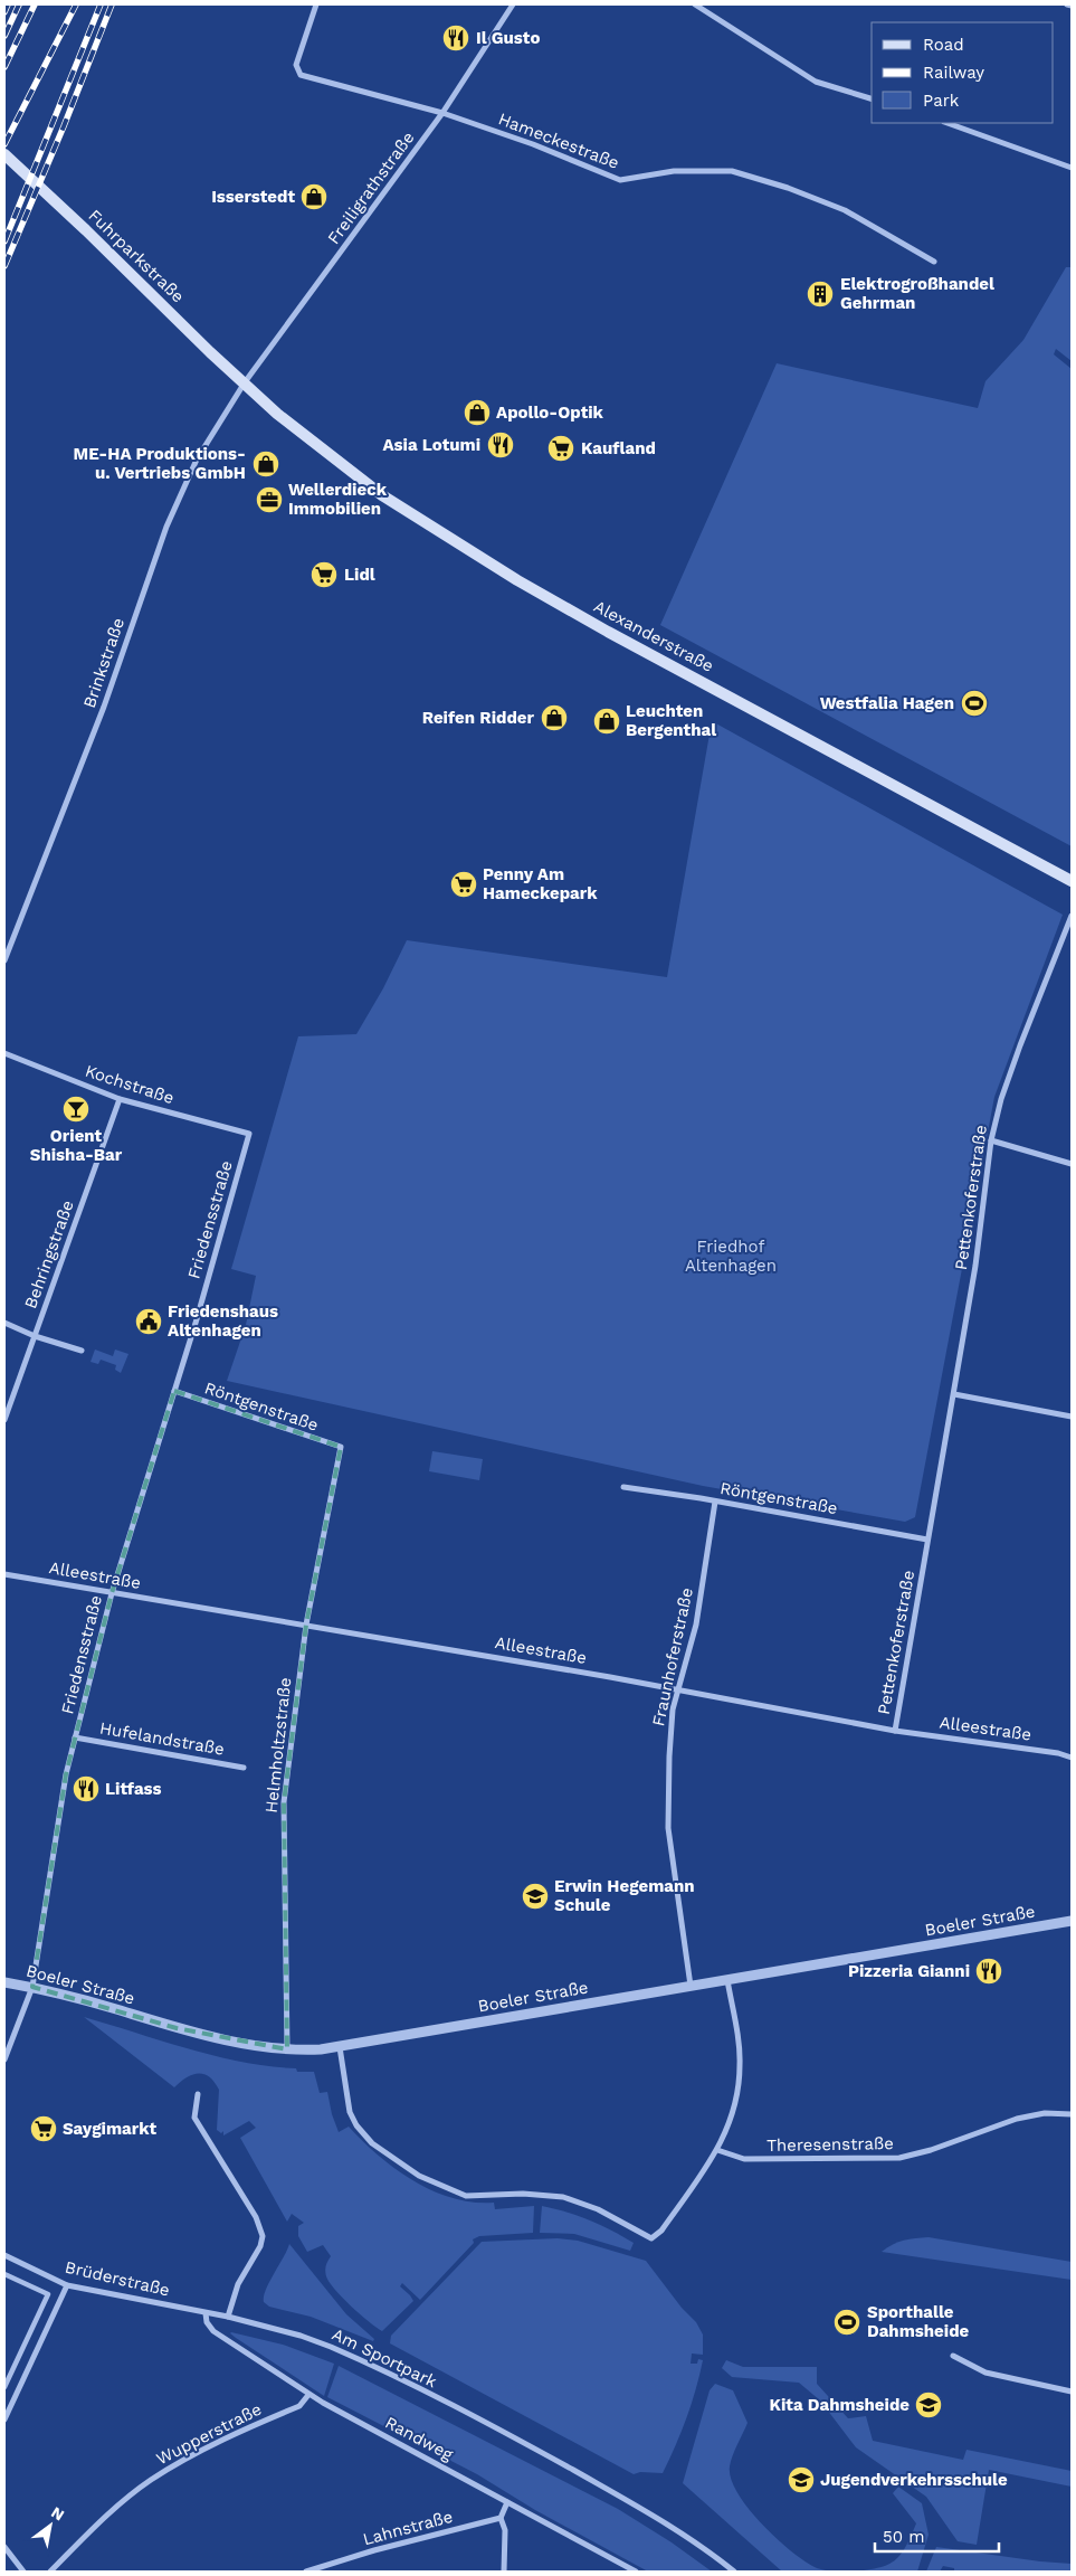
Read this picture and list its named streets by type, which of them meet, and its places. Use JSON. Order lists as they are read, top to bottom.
{
  "streets": {
    "main road": ["Fuhrparkstraße", "Alexanderstraße"],
    "street": [
      "Hameckestraße",
      "Freiligrathstraße",
      "Brinkstraße",
      "Kochstraße",
      "Pettenkoferstraße",
      "Friedensstraße",
      "Behringstraße",
      "Röntgenstraße",
      "Alleestraße",
      "Fraunhoferstraße",
      "Hufelandstraße",
      "Helmholtzstraße",
      "Boeler Straße",
      "Theresenstraße",
      "Brüderstraße",
      "Am Sportpark",
      "Wupperstraße",
      "Randweg",
      "Lahnstraße"
    ]
  },
  "crossings": [
    ["Hameckestraße", "Freiligrathstraße"],
    ["Freiligrathstraße", "Fuhrparkstraße"],
    ["Freiligrathstraße", "Alexanderstraße"],
    ["Freiligrathstraße", "Brinkstraße"],
    ["Fuhrparkstraße", "Alexanderstraße"],
    ["Fuhrparkstraße", "Brinkstraße"],
    ["Alexanderstraße", "Brinkstraße"],
    ["Kochstraße", "Friedensstraße"],
    ["Kochstraße", "Behringstraße"],
    ["Pettenkoferstraße", "Röntgenstraße"],
    ["Pettenkoferstraße", "Alleestraße"],
    ["Friedensstraße", "Röntgenstraße"],
    ["Friedensstraße", "Alleestraße"],
    ["Friedensstraße", "Hufelandstraße"],
    ["Friedensstraße", "Boeler Straße"],
    ["Röntgenstraße", "Fraunhoferstraße"],
    ["Röntgenstraße", "Helmholtzstraße"],
    ["Alleestraße", "Fraunhoferstraße"],
    ["Alleestraße", "Helmholtzstraße"],
    ["Fraunhoferstraße", "Boeler Straße"],
    ["Helmholtzstraße", "Boeler Straße"],
    ["Brüderstraße", "Am Sportpark"],
    ["Brüderstraße", "Randweg"],
    ["Wupperstraße", "Randweg"]
  ],
  "parks": ["Friedhof Altenhagen"],
  "places": {
    "restaurant": [
      "Il Gusto",
      "Asia Lotumi",
      "Litfass",
      "Pizzeria Gianni"
    ],
    "shop": [
      "Isserstedt",
      "Apollo-Optik",
      "ME-HA Produktions- u. Vertriebs GmbH",
      "Reifen Ridder",
      "Leuchten Bergenthal"
    ],
    "building": ["Elektrogroßhandel Gehrman"],
    "supermarket": [
      "Kaufland",
      "Lidl",
      "Penny Am Hameckepark",
      "Saygimarkt"
    ],
    "office": ["Wellerdieck Immobilien"],
    "sports": ["Westfalia Hagen", "Sporthalle Dahmsheide"],
    "bar": ["Orient Shisha-Bar"],
    "public building": ["Friedenshaus Altenhagen"],
    "school or university": ["Erwin Hegemann Schule", "Kita Dahmsheide", "Jugendverkehrsschule"]
  },
  "legend": ["Road", "Railway", "Park"],
  "scale_bar": "50 m",
  "north": "top right"
}
